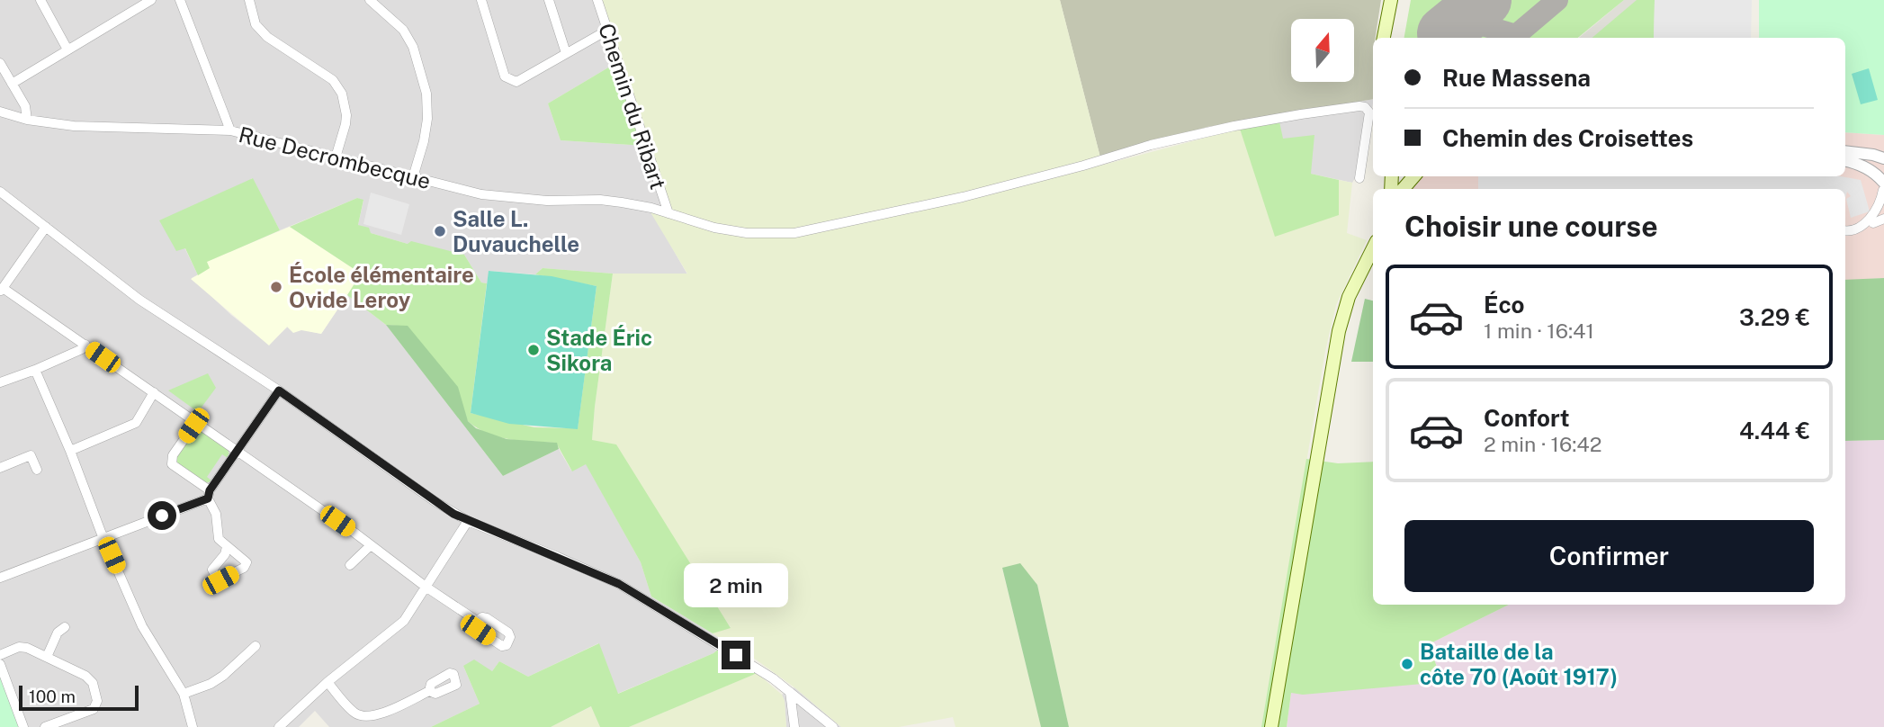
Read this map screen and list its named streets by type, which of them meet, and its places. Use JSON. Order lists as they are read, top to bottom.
{
  "streets": {
    "street": ["Chemin du Ribart", "Rue Decrombecque"]
  },
  "crossings": [
    ["Chemin du Ribart", "Rue Decrombecque"]
  ],
  "places": [
    "Salle L. Duvauchelle",
    "École élémentaire Ovide Leroy",
    "Stade Éric Sikora",
    "Bataille de la côte 70 (Août 1917)"
  ],
  "scale_bar": "100 m",
  "north": "top",
  "page": {
    "banner": ["Rue Massena", "Chemin des Croisettes"],
    "heading": "Choisir une course",
    "list": [
      {
        "name": "Éco",
        "note": "1 min · 16:41",
        "value": "3.29 €"
      },
      {
        "name": "Confort",
        "note": "2 min · 16:42",
        "value": "4.44 €"
      }
    ],
    "buttons": "Confirmer",
    "bubble": "2 min",
    "scale": "100 m"
  }
}
